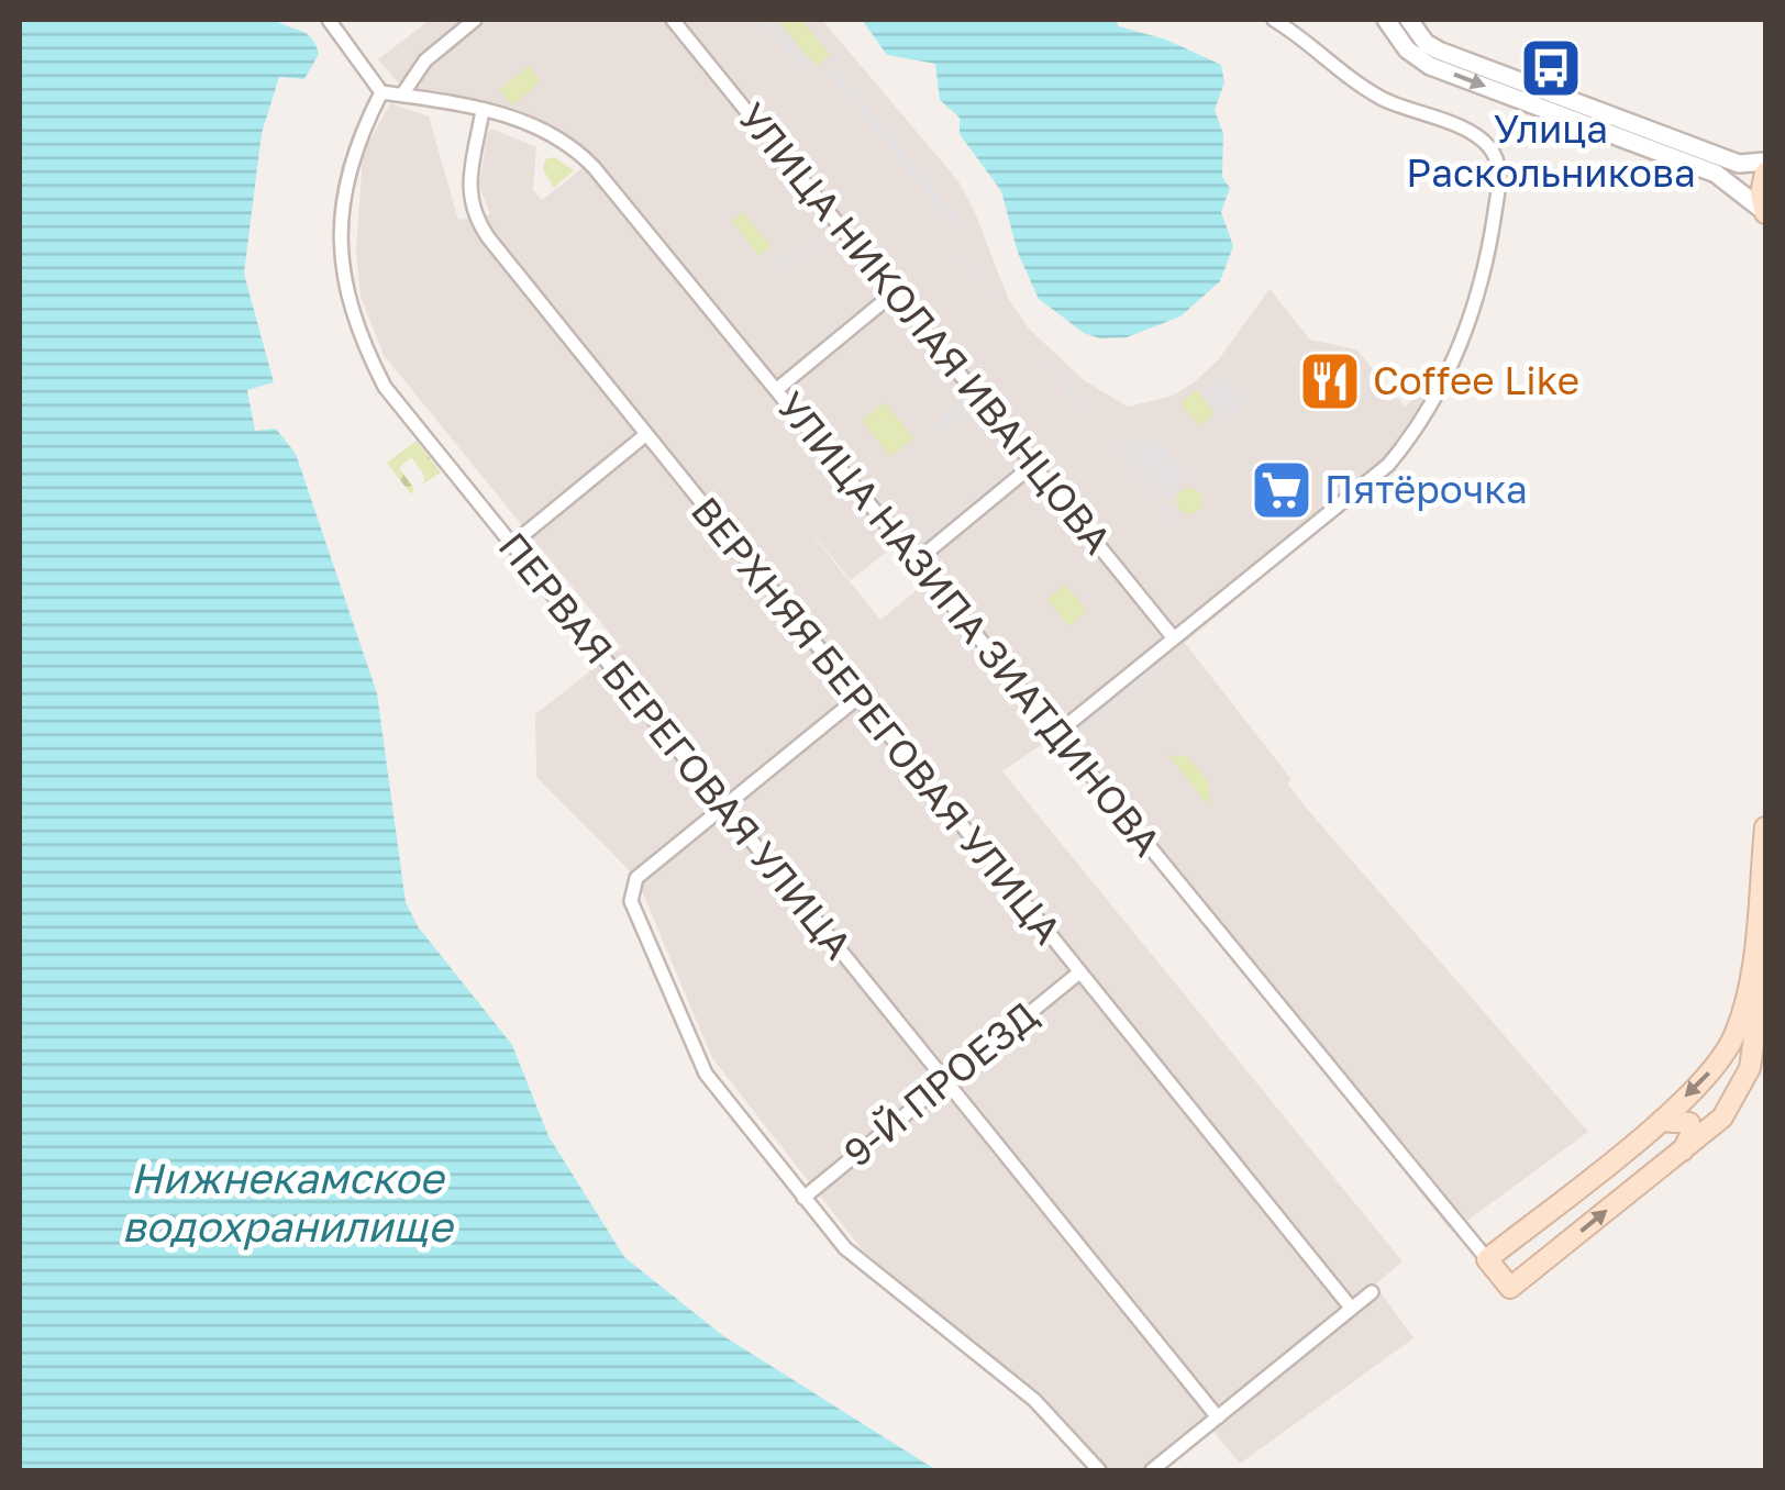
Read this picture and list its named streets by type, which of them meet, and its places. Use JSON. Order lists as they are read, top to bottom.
{
  "streets": {
    "street": [
      "УЛИЦА НИКОЛАЯ ИВАНЦОВА",
      "УЛИЦА НАЗИПА ЗИАТДИНОВА",
      "ВЕРХНЯЯ БЕРЕГОВАЯ УЛИЦА",
      "ПЕРВАЯ БЕРЕГОВАЯ УЛИЦА",
      "9-Й ПРОЕЗД"
    ]
  },
  "crossings": [
    ["УЛИЦА НАЗИПА ЗИАТДИНОВА", "ВЕРХНЯЯ БЕРЕГОВАЯ УЛИЦА"],
    ["УЛИЦА НАЗИПА ЗИАТДИНОВА", "ПЕРВАЯ БЕРЕГОВАЯ УЛИЦА"],
    ["ВЕРХНЯЯ БЕРЕГОВАЯ УЛИЦА", "9-Й ПРОЕЗД"],
    ["ПЕРВАЯ БЕРЕГОВАЯ УЛИЦА", "9-Й ПРОЕЗД"]
  ],
  "water": ["Нижнекамское водохранилище"],
  "places": {
    "bus stop": ["Улица Раскольникова"],
    "restaurant": ["Coffee Like"],
    "supermarket": ["Пятёрочка"]
  }
}
